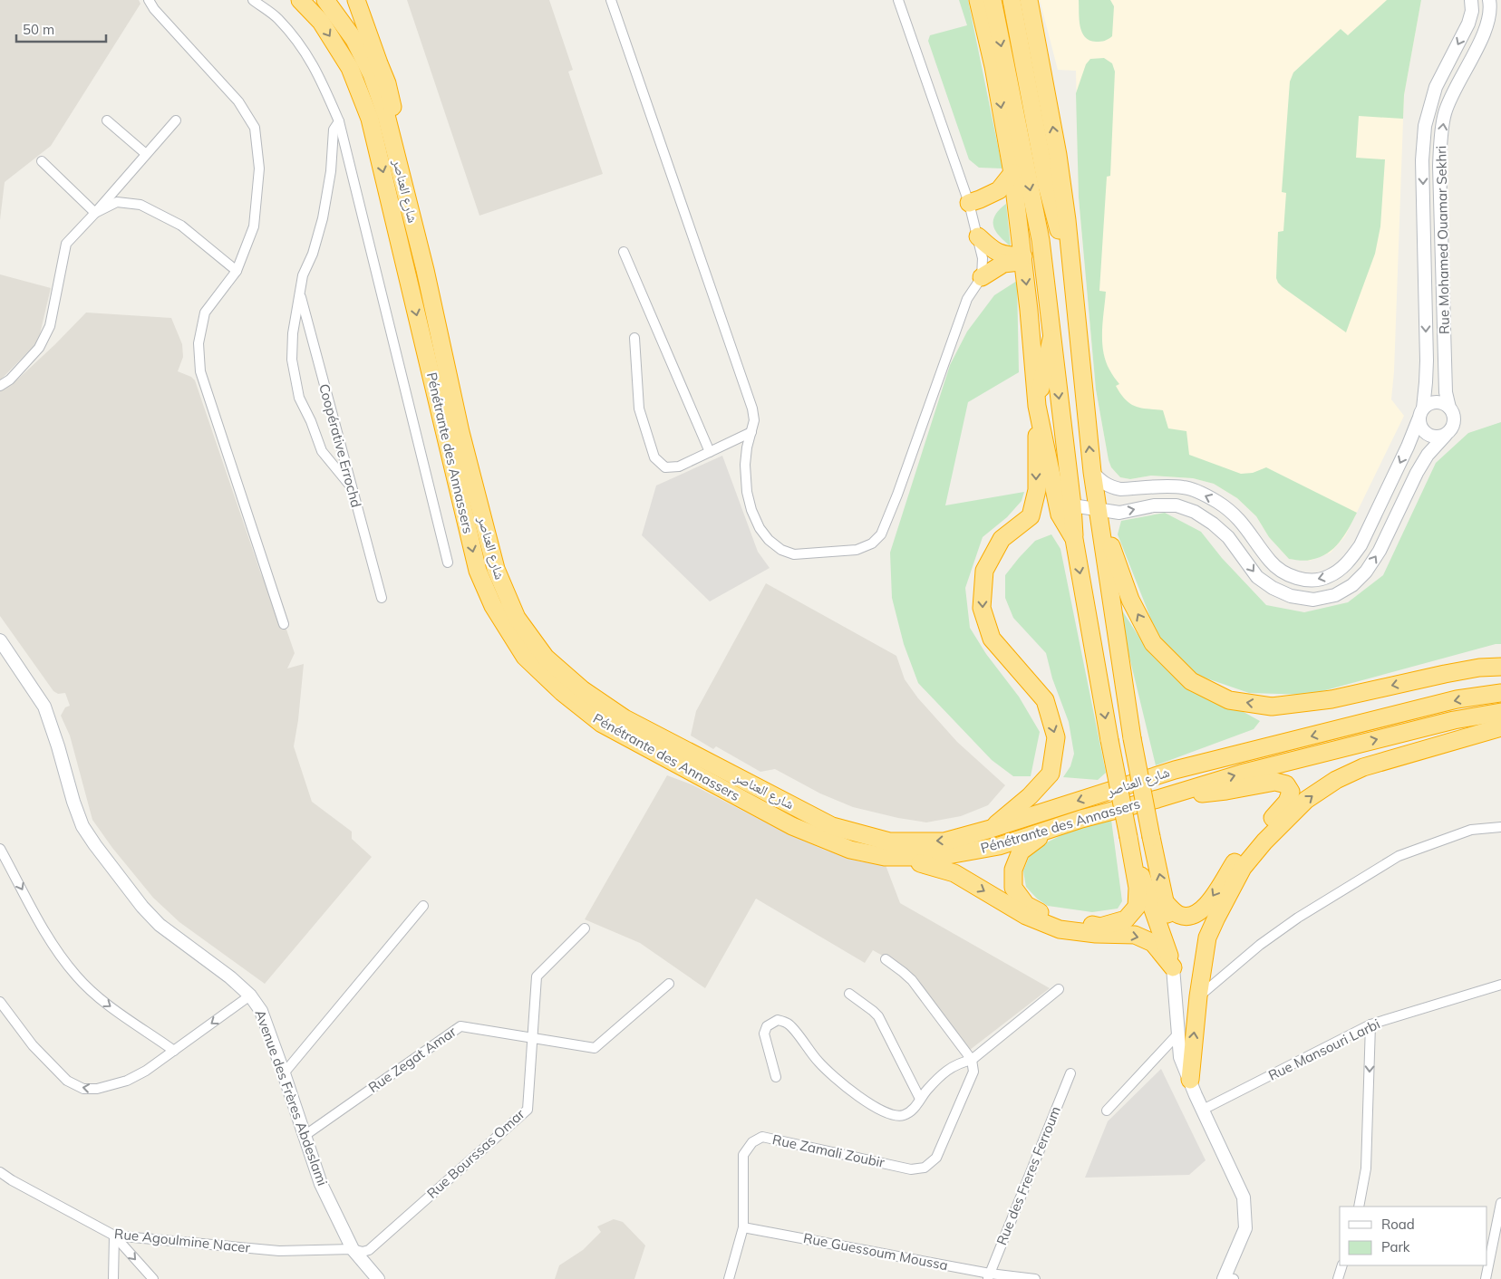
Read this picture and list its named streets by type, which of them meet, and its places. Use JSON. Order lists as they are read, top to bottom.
{
  "streets": {
    "highway": ["شارع العناصر", "Pénétrante des Annassers"],
    "street": [
      "Rue Mohamed Ouamar Sekhri",
      "Coopérative Errochd",
      "Rue Mansouri Larbi",
      "Rue Zegat Amar",
      "Avenue des Frères Abdeslami",
      "Rue Zamali Zoubir",
      "Rue Bourssas Omar",
      "Rue des Freres Ferroum",
      "Rue Agoulmine Nacer",
      "Rue Guessoum Moussa"
    ]
  },
  "crossings": [
    ["Rue Zegat Amar", "Avenue des Frères Abdeslami"],
    ["Rue Zegat Amar", "Rue Bourssas Omar"],
    ["Avenue des Frères Abdeslami", "Rue Bourssas Omar"],
    ["Avenue des Frères Abdeslami", "Rue Agoulmine Nacer"],
    ["Rue Zamali Zoubir", "Rue Guessoum Moussa"],
    ["Rue Bourssas Omar", "Rue Agoulmine Nacer"],
    ["Rue des Freres Ferroum", "Rue Guessoum Moussa"]
  ],
  "one_way": ["شارع العناصر", "Pénétrante des Annassers"],
  "legend": ["Road", "Park"],
  "scale_bar": "50 m"
}
